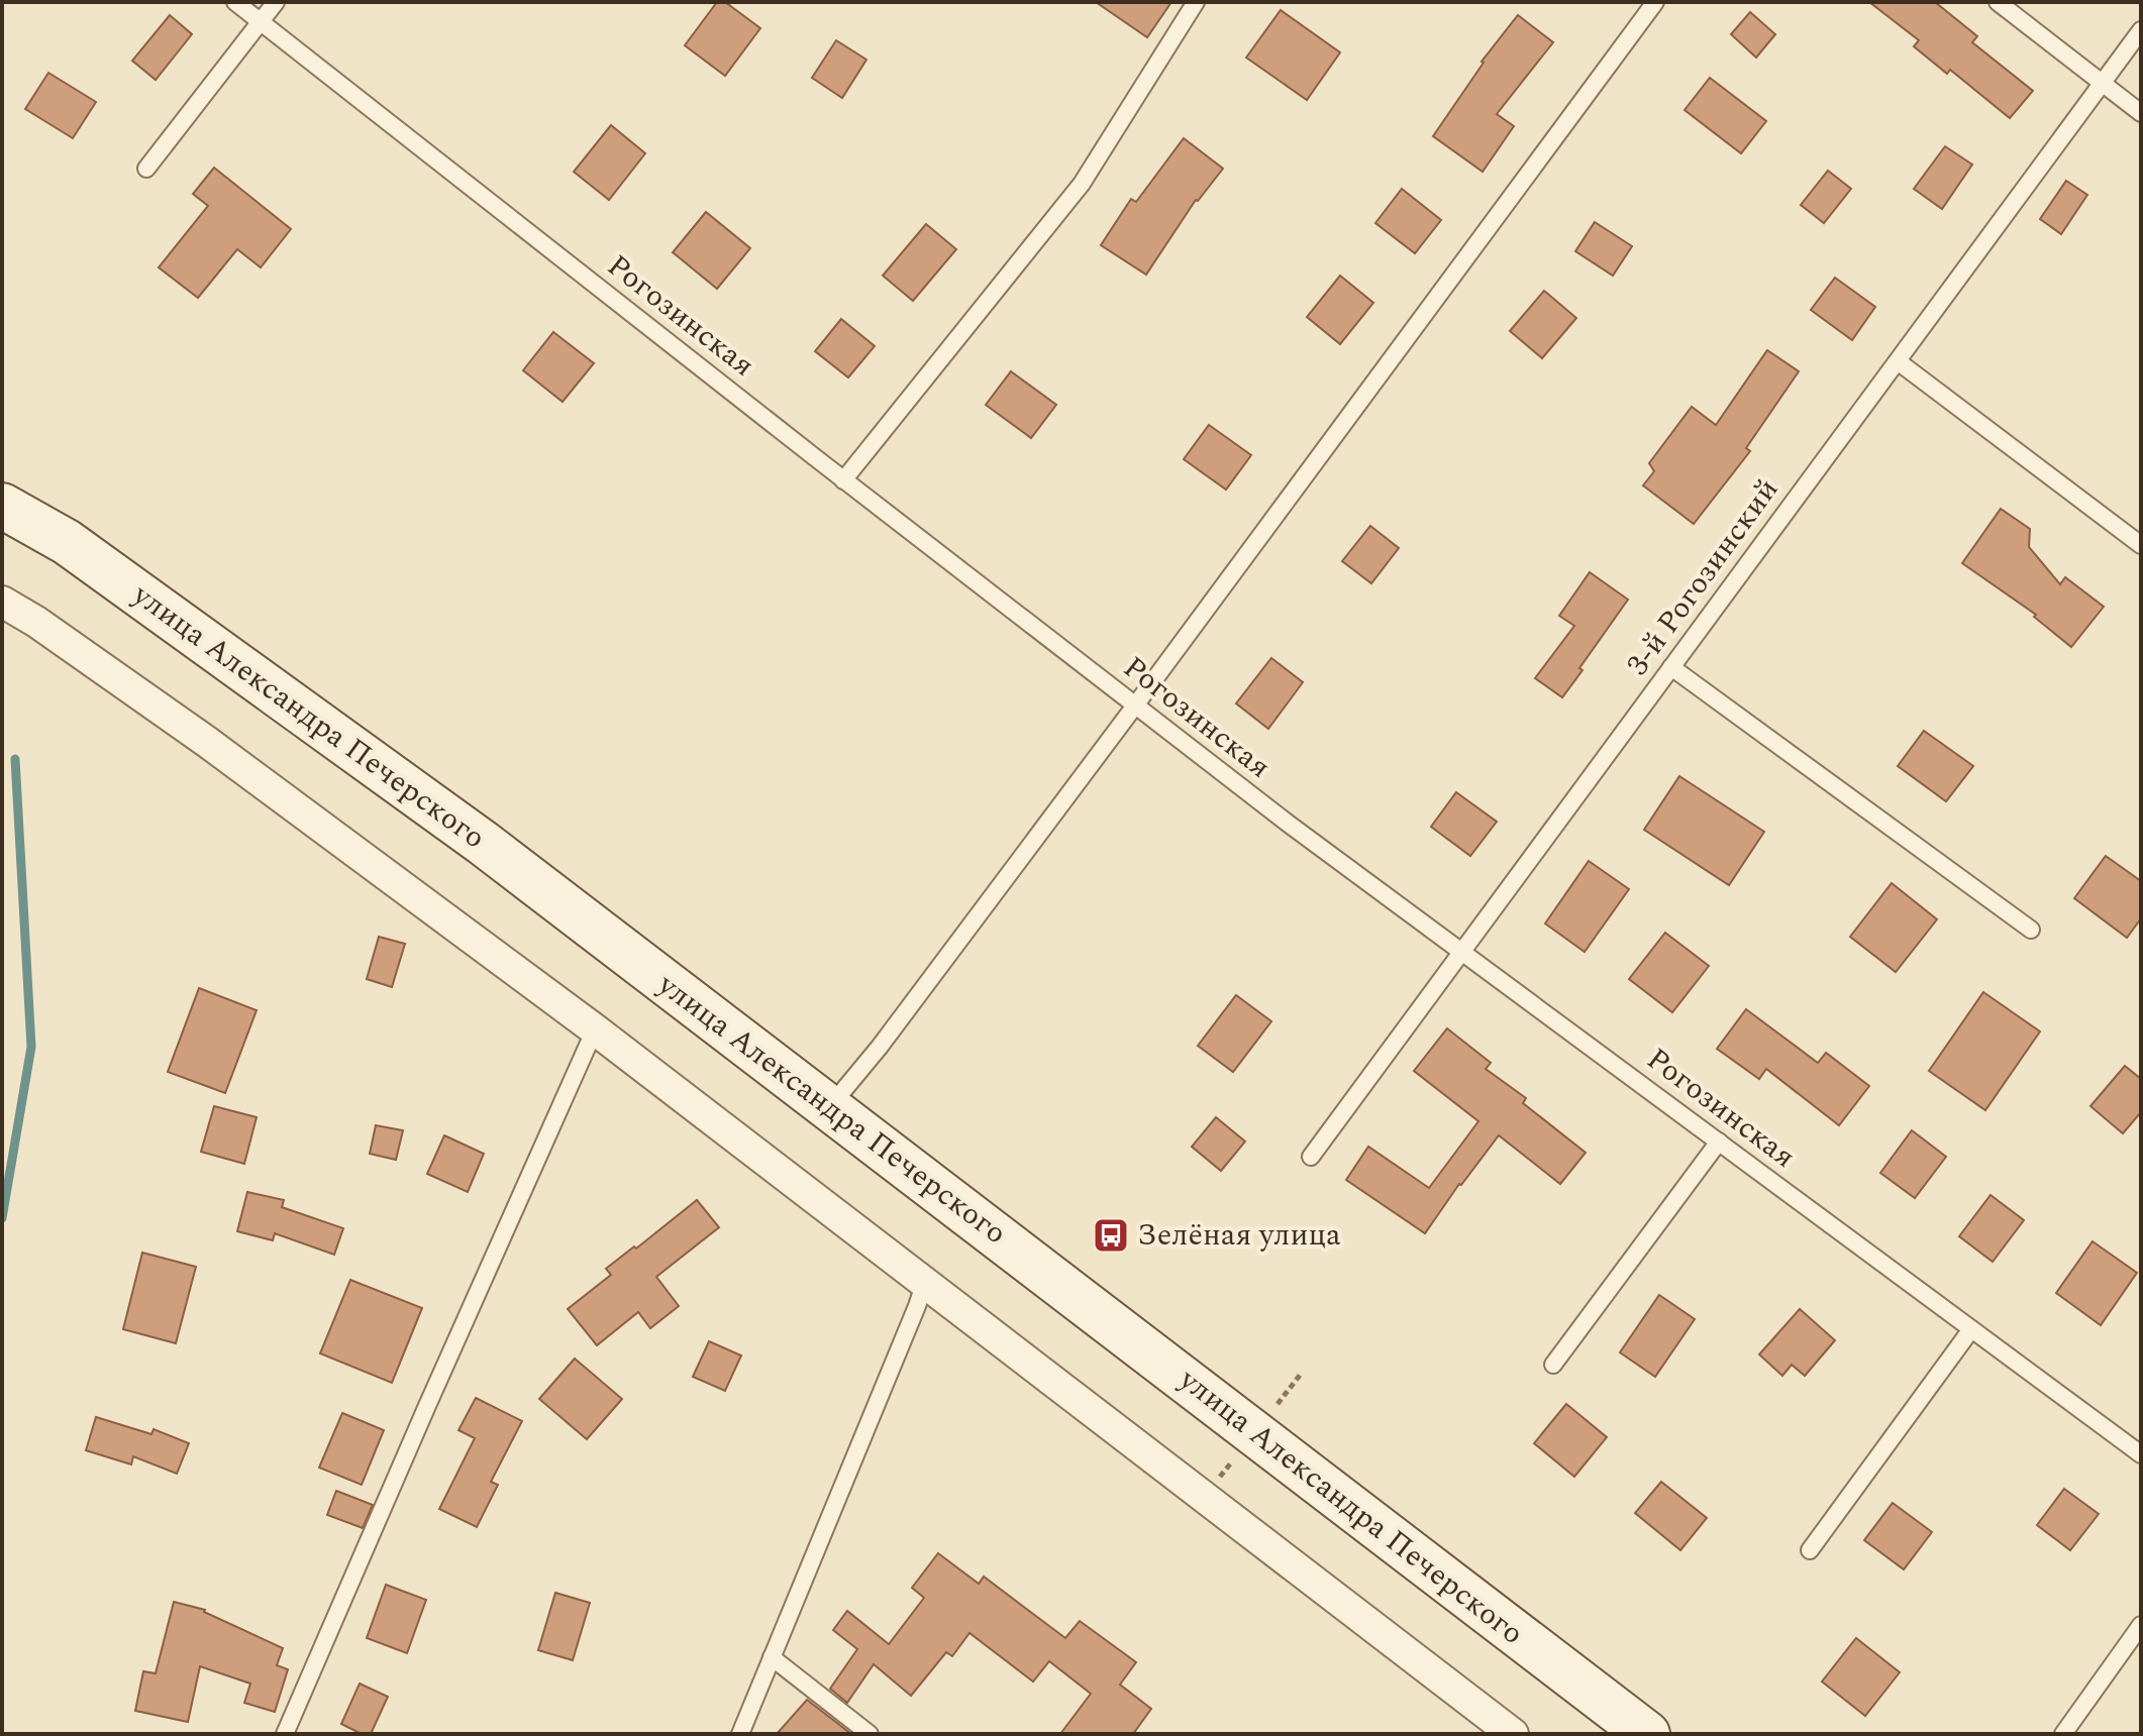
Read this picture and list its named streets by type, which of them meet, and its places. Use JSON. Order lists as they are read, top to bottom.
{
  "streets": {
    "main road": ["улица Александра Печерского"],
    "lane": ["Рогозинская", "3-й Рогозинский"]
  },
  "crossings": [
    ["Рогозинская", "3-й Рогозинский"]
  ],
  "places": {
    "bus stop": ["Зелёная улица"]
  }
}
